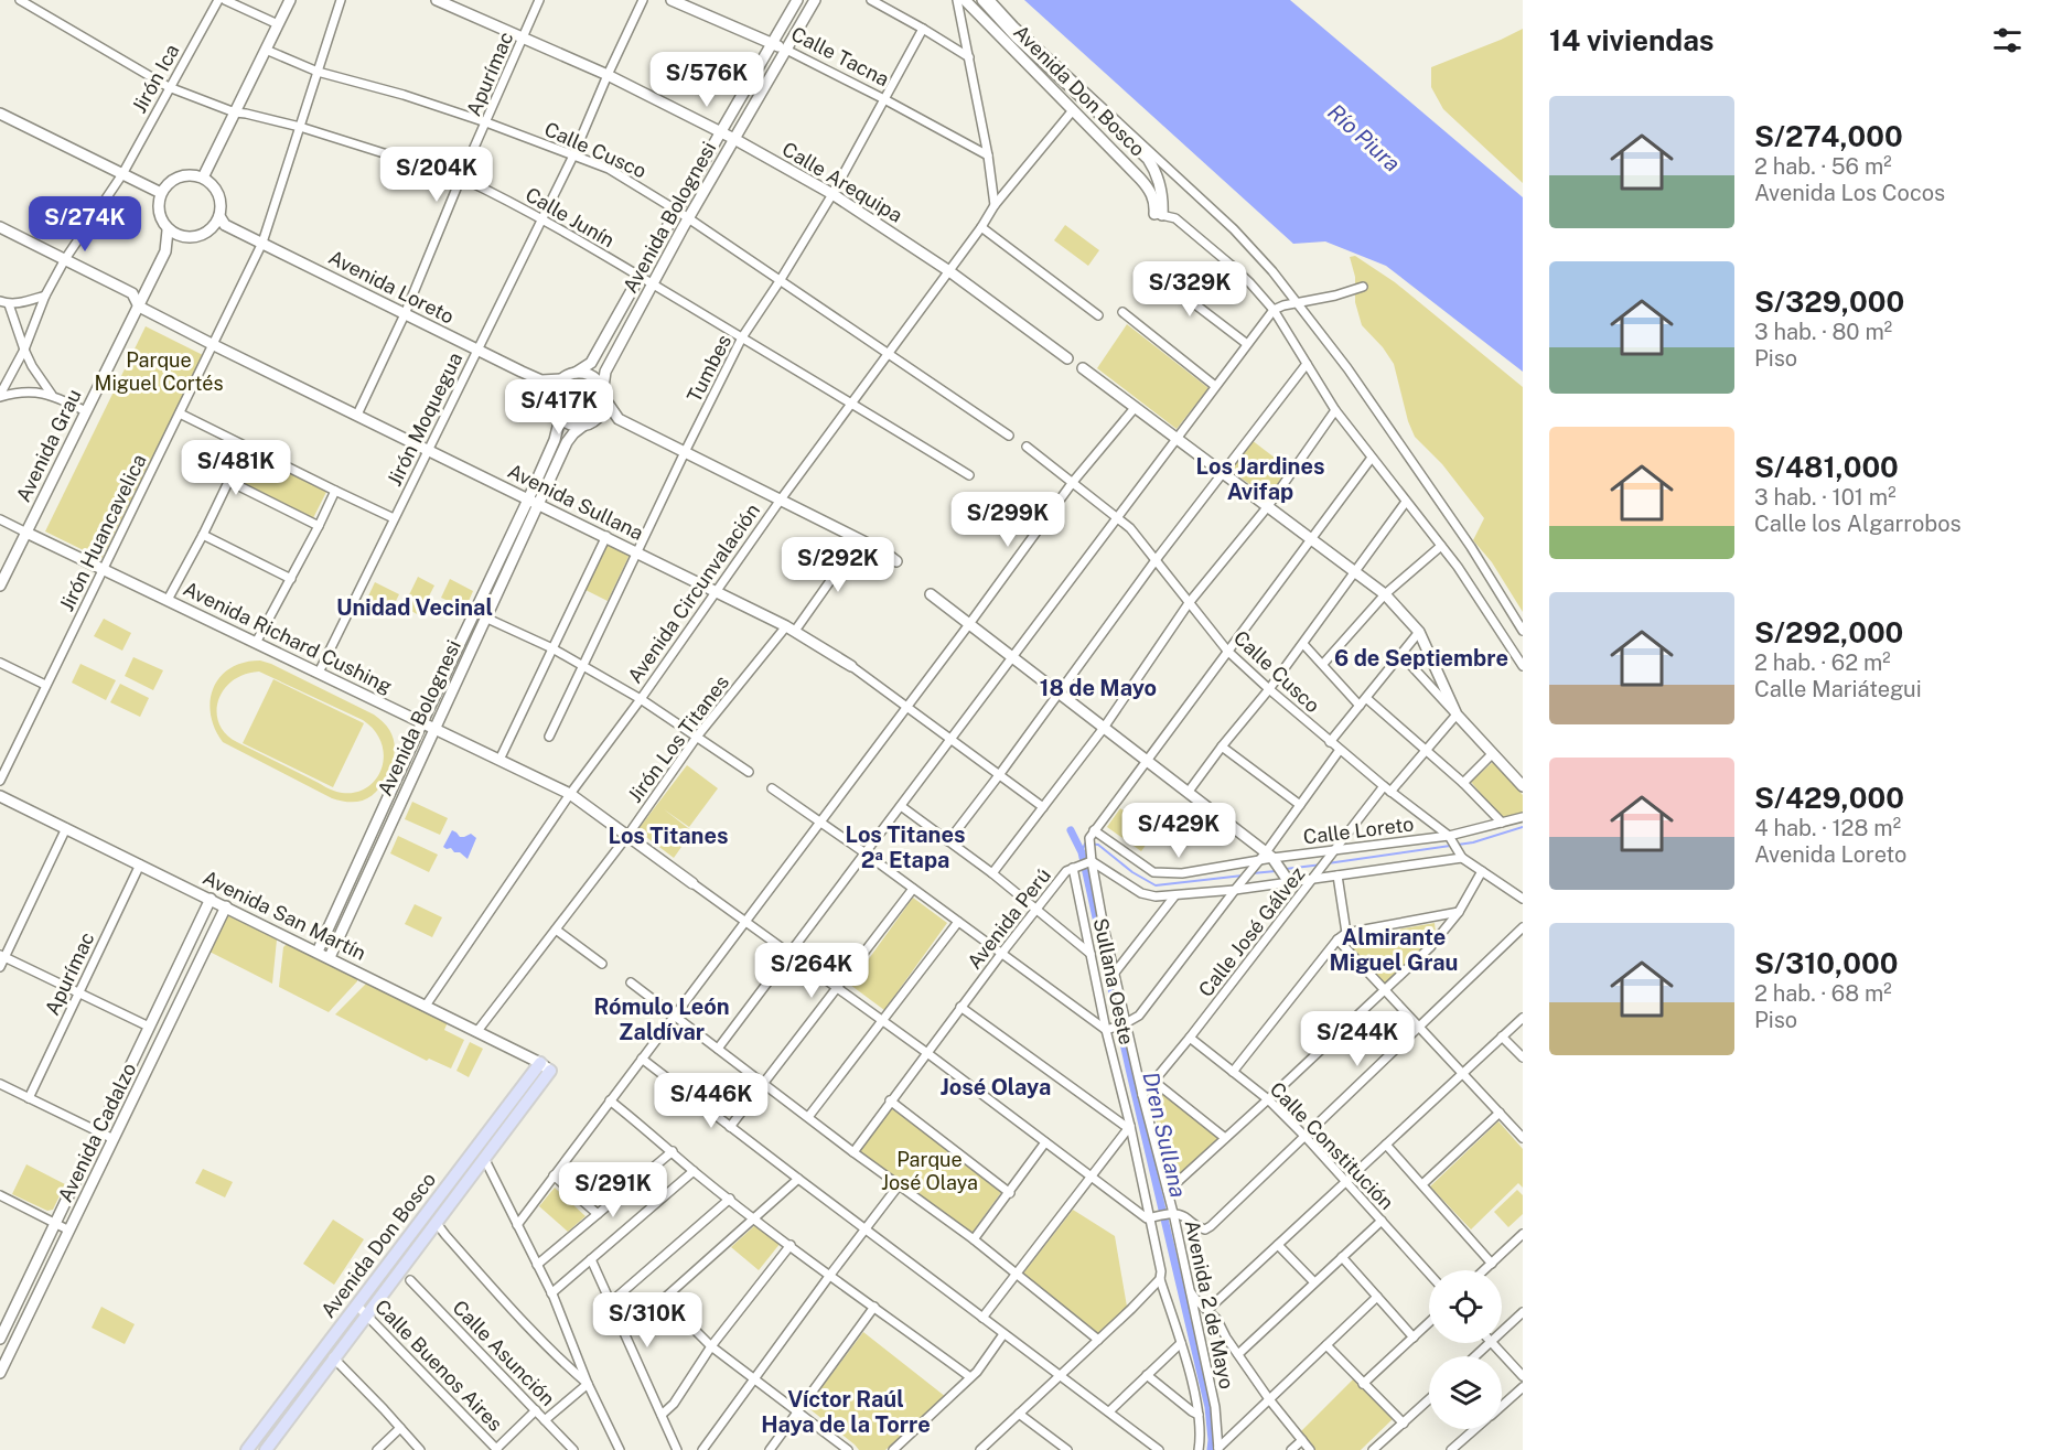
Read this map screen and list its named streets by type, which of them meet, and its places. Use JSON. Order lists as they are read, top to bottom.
{
  "streets": {
    "main road": [
      "Calle Tacna",
      "Avenida Don Bosco",
      "Calle Arequipa",
      "Avenida Bolognesi",
      "Avenida Loreto",
      "Avenida Grau",
      "Avenida Sullana",
      "Avenida Richard Cushing",
      "Avenida San Martín",
      "Avenida Cadalzo"
    ],
    "street": [
      "Apurímac",
      "Jirón Ica",
      "Calle Cusco",
      "Calle Junín",
      "Tumbes",
      "Jirón Moquegua",
      "Jirón Huancavelica",
      "Avenida Circunvalación",
      "Jirón Los Titanes",
      "Calle Loreto",
      "Avenida Perú",
      "Calle José Gálvez",
      "Sullana Oeste",
      "Calle Constitución",
      "Avenida 2 de Mayo",
      "Calle Asunción",
      "Calle Buenos Aires"
    ]
  },
  "crossings": [
    ["Calle Tacna", "Avenida Bolognesi"],
    ["Calle Tacna", "Tumbes"],
    ["Apurímac", "Calle Cusco"],
    ["Apurímac", "Calle Arequipa"],
    ["Apurímac", "Calle Junín"],
    ["Apurímac", "Avenida Loreto"],
    ["Apurímac", "Avenida Sullana"],
    ["Apurímac", "Avenida San Martín"],
    ["Jirón Ica", "Calle Junín"],
    ["Jirón Ica", "Avenida Sullana"],
    ["Avenida Don Bosco", "Avenida Circunvalación"],
    ["Avenida Don Bosco", "Avenida San Martín"],
    ["Avenida Don Bosco", "Calle Buenos Aires"],
    ["Calle Cusco", "Avenida Bolognesi"],
    ["Calle Cusco", "Tumbes"],
    ["Calle Cusco", "Jirón Moquegua"],
    ["Calle Cusco", "Jirón Huancavelica"],
    ["Calle Cusco", "Avenida Circunvalación"],
    ["Calle Cusco", "Calle Loreto"],
    ["Calle Cusco", "Calle José Gálvez"],
    ["Calle Arequipa", "Avenida Bolognesi"],
    ["Calle Arequipa", "Tumbes"],
    ["Calle Arequipa", "Jirón Moquegua"],
    ["Calle Arequipa", "Avenida Circunvalación"],
    ["Calle Junín", "Avenida Bolognesi"],
    ["Calle Junín", "Tumbes"],
    ["Calle Junín", "Jirón Moquegua"],
    ["Calle Junín", "Jirón Huancavelica"],
    ["Calle Junín", "Avenida Circunvalación"],
    ["Avenida Bolognesi", "Avenida Loreto"],
    ["Avenida Bolognesi", "Avenida Sullana"],
    ["Avenida Bolognesi", "Avenida Richard Cushing"],
    ["Avenida Bolognesi", "Avenida San Martín"],
    ["Avenida Loreto", "Jirón Moquegua"],
    ["Avenida Loreto", "Avenida Grau"],
    ["Avenida Loreto", "Jirón Huancavelica"],
    ["Tumbes", "Avenida Sullana"],
    ["Jirón Moquegua", "Avenida Sullana"],
    ["Jirón Moquegua", "Avenida Richard Cushing"],
    ["Avenida Grau", "Avenida Sullana"],
    ["Avenida Grau", "Avenida Richard Cushing"],
    ["Avenida Sullana", "Jirón Huancavelica"],
    ["Avenida Sullana", "Avenida Circunvalación"],
    ["Avenida Sullana", "Jirón Los Titanes"],
    ["Jirón Huancavelica", "Avenida Richard Cushing"],
    ["Avenida Circunvalación", "Avenida Richard Cushing"],
    ["Avenida Circunvalación", "Avenida San Martín"],
    ["Avenida Richard Cushing", "Jirón Los Titanes"],
    ["Avenida Richard Cushing", "Avenida Perú"],
    ["Avenida Richard Cushing", "Sullana Oeste"],
    ["Jirón Los Titanes", "Avenida San Martín"],
    ["Calle Loreto", "Calle José Gálvez"],
    ["Avenida San Martín", "Avenida Cadalzo"],
    ["Avenida Perú", "Sullana Oeste"],
    ["Avenida Perú", "Avenida 2 de Mayo"],
    ["Calle José Gálvez", "Calle Constitución"],
    ["Calle José Gálvez", "Avenida 2 de Mayo"]
  ],
  "districts": [
    "Los Jardines Avifap",
    "Unidad Vecinal",
    "6 de Septiembre",
    "18 de Mayo",
    "Los Titanes 2ª Etapa",
    "Los Titanes",
    "Almirante Miguel Grau",
    "Rómulo León Zaldívar",
    "José Olaya",
    "Víctor Raúl Haya de la Torre"
  ],
  "water": ["Río Piura", "Dren Sullana"],
  "parks": ["Parque Miguel Cortés", "Parque José Olaya"],
  "page": {
    "heading": "14 viviendas",
    "price": [
      "S/576K",
      "S/204K",
      "S/274K",
      "S/329K",
      "S/417K",
      "S/481K",
      "S/299K",
      "S/292K",
      "S/429K",
      "S/264K",
      "S/244K",
      "S/446K",
      "S/291K",
      "S/310K"
    ],
    "list": [
      {
        "name": "S/274,000",
        "note": "2 hab. · 56 m² · Avenida Los Cocos"
      },
      {
        "name": "S/329,000",
        "note": "3 hab. · 80 m² · Piso"
      },
      {
        "name": "S/481,000",
        "note": "3 hab. · 101 m² · Calle los Algarrobos"
      },
      {
        "name": "S/292,000",
        "note": "2 hab. · 62 m² · Calle Mariátegui"
      },
      {
        "name": "S/429,000",
        "note": "4 hab. · 128 m² · Avenida Loreto"
      },
      {
        "name": "S/310,000",
        "note": "2 hab. · 68 m² · Piso"
      }
    ]
  }
}
